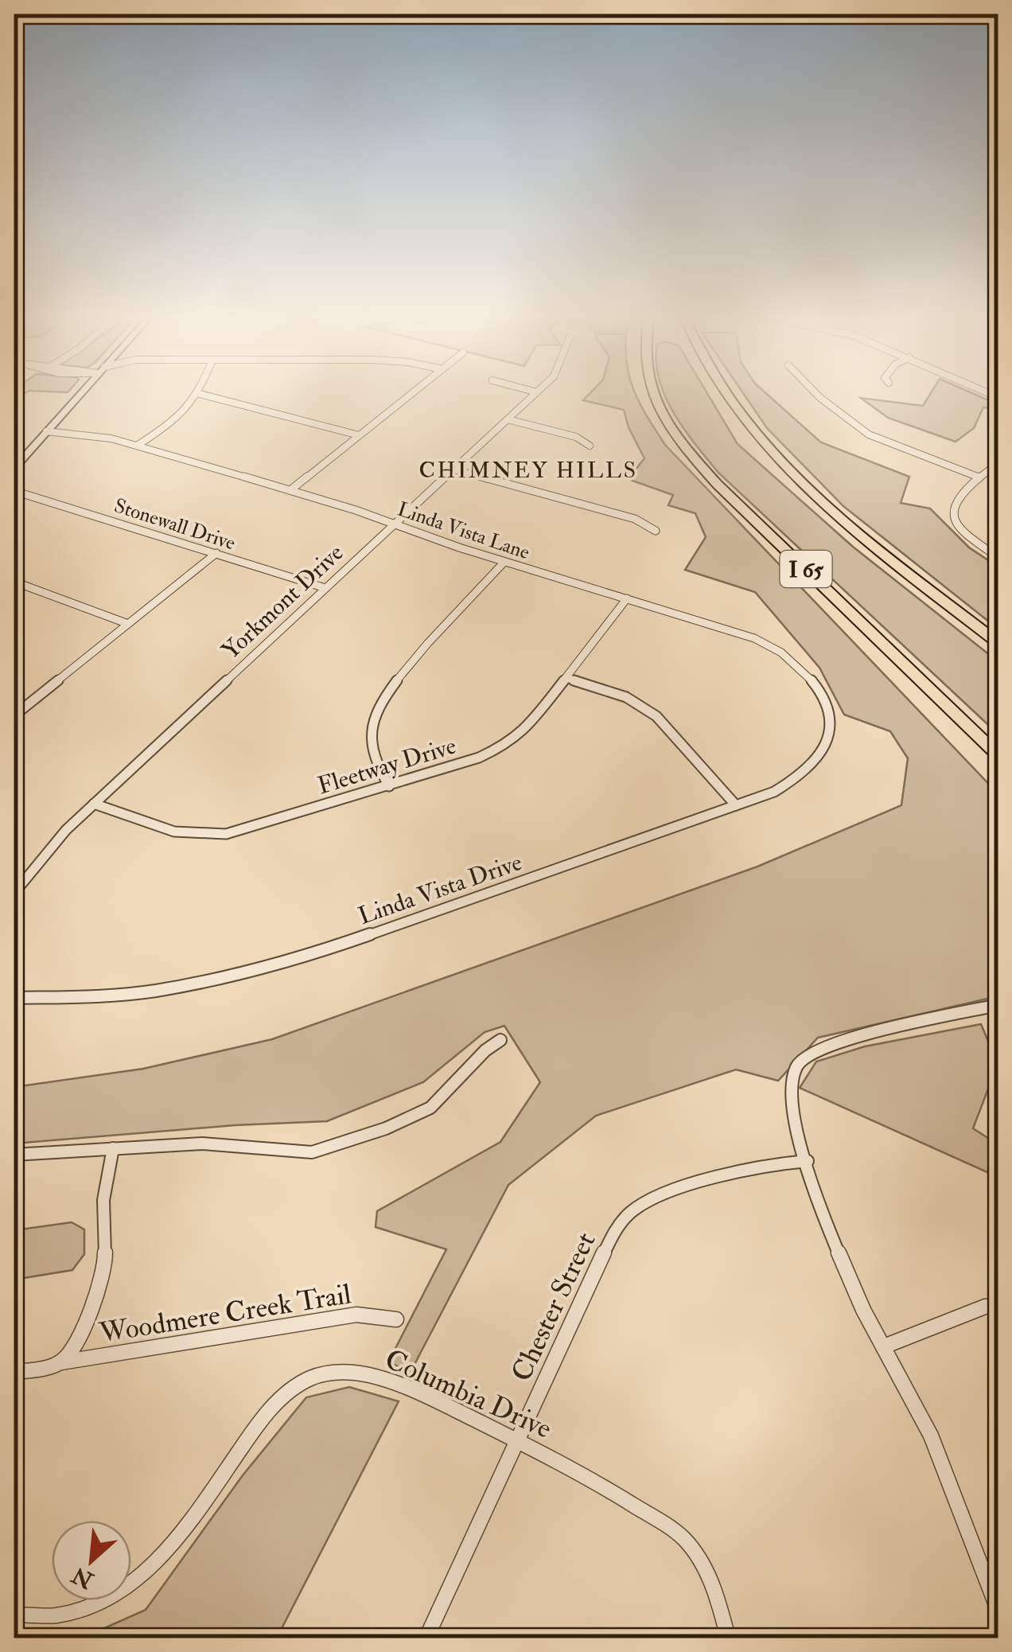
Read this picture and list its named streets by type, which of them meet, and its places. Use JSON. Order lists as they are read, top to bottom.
{
  "streets": {
    "highway": ["I 65"],
    "street": [
      "Stonewall Drive",
      "Linda Vista Lane",
      "Yorkmont Drive",
      "Fleetway Drive",
      "Linda Vista Drive",
      "Chester Street",
      "Woodmere Creek Trail",
      "Columbia Drive"
    ]
  },
  "crossings": [
    ["Stonewall Drive", "Yorkmont Drive"],
    ["Linda Vista Lane", "Yorkmont Drive"],
    ["Linda Vista Lane", "Fleetway Drive"],
    ["Linda Vista Lane", "Linda Vista Drive"],
    ["Yorkmont Drive", "Fleetway Drive"],
    ["Chester Street", "Columbia Drive"]
  ],
  "districts": ["CHIMNEY HILLS"],
  "north": "bottom left"
}
